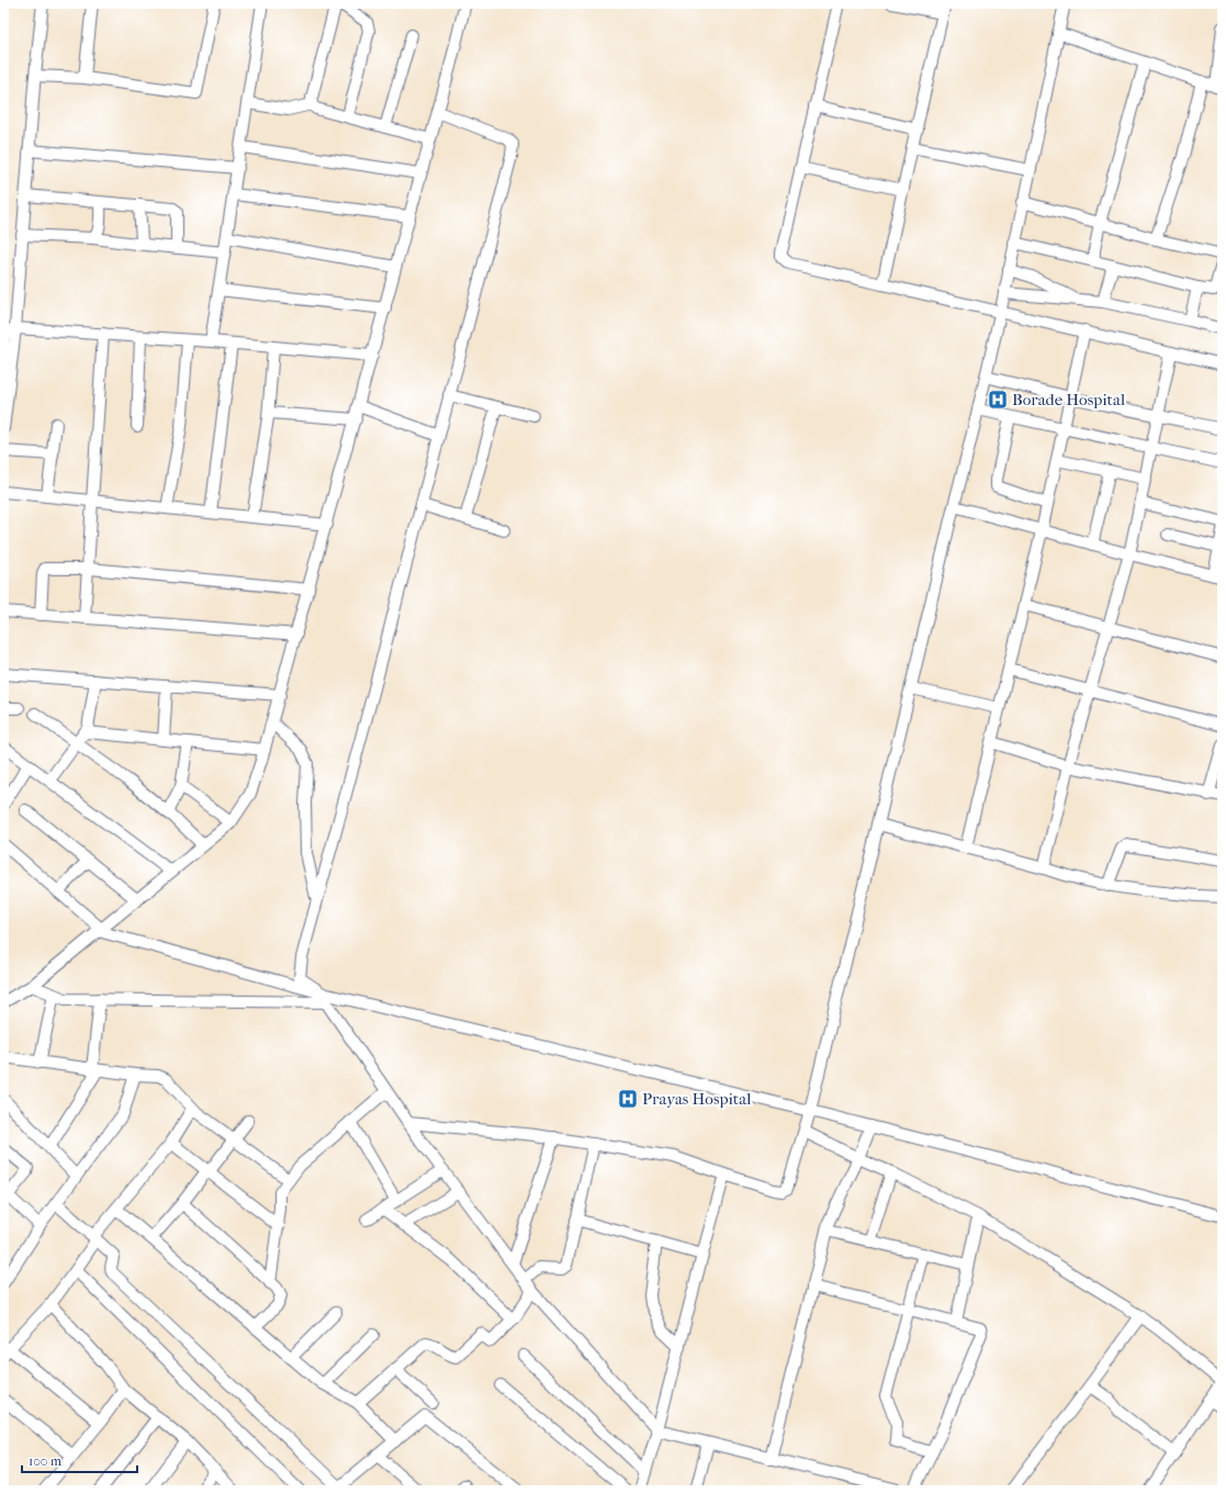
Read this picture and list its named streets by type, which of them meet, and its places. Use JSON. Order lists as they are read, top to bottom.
{
  "places": {
    "hospital": ["Borade Hospital", "Prayas Hospital"]
  },
  "scale_bar": "100 m"
}
